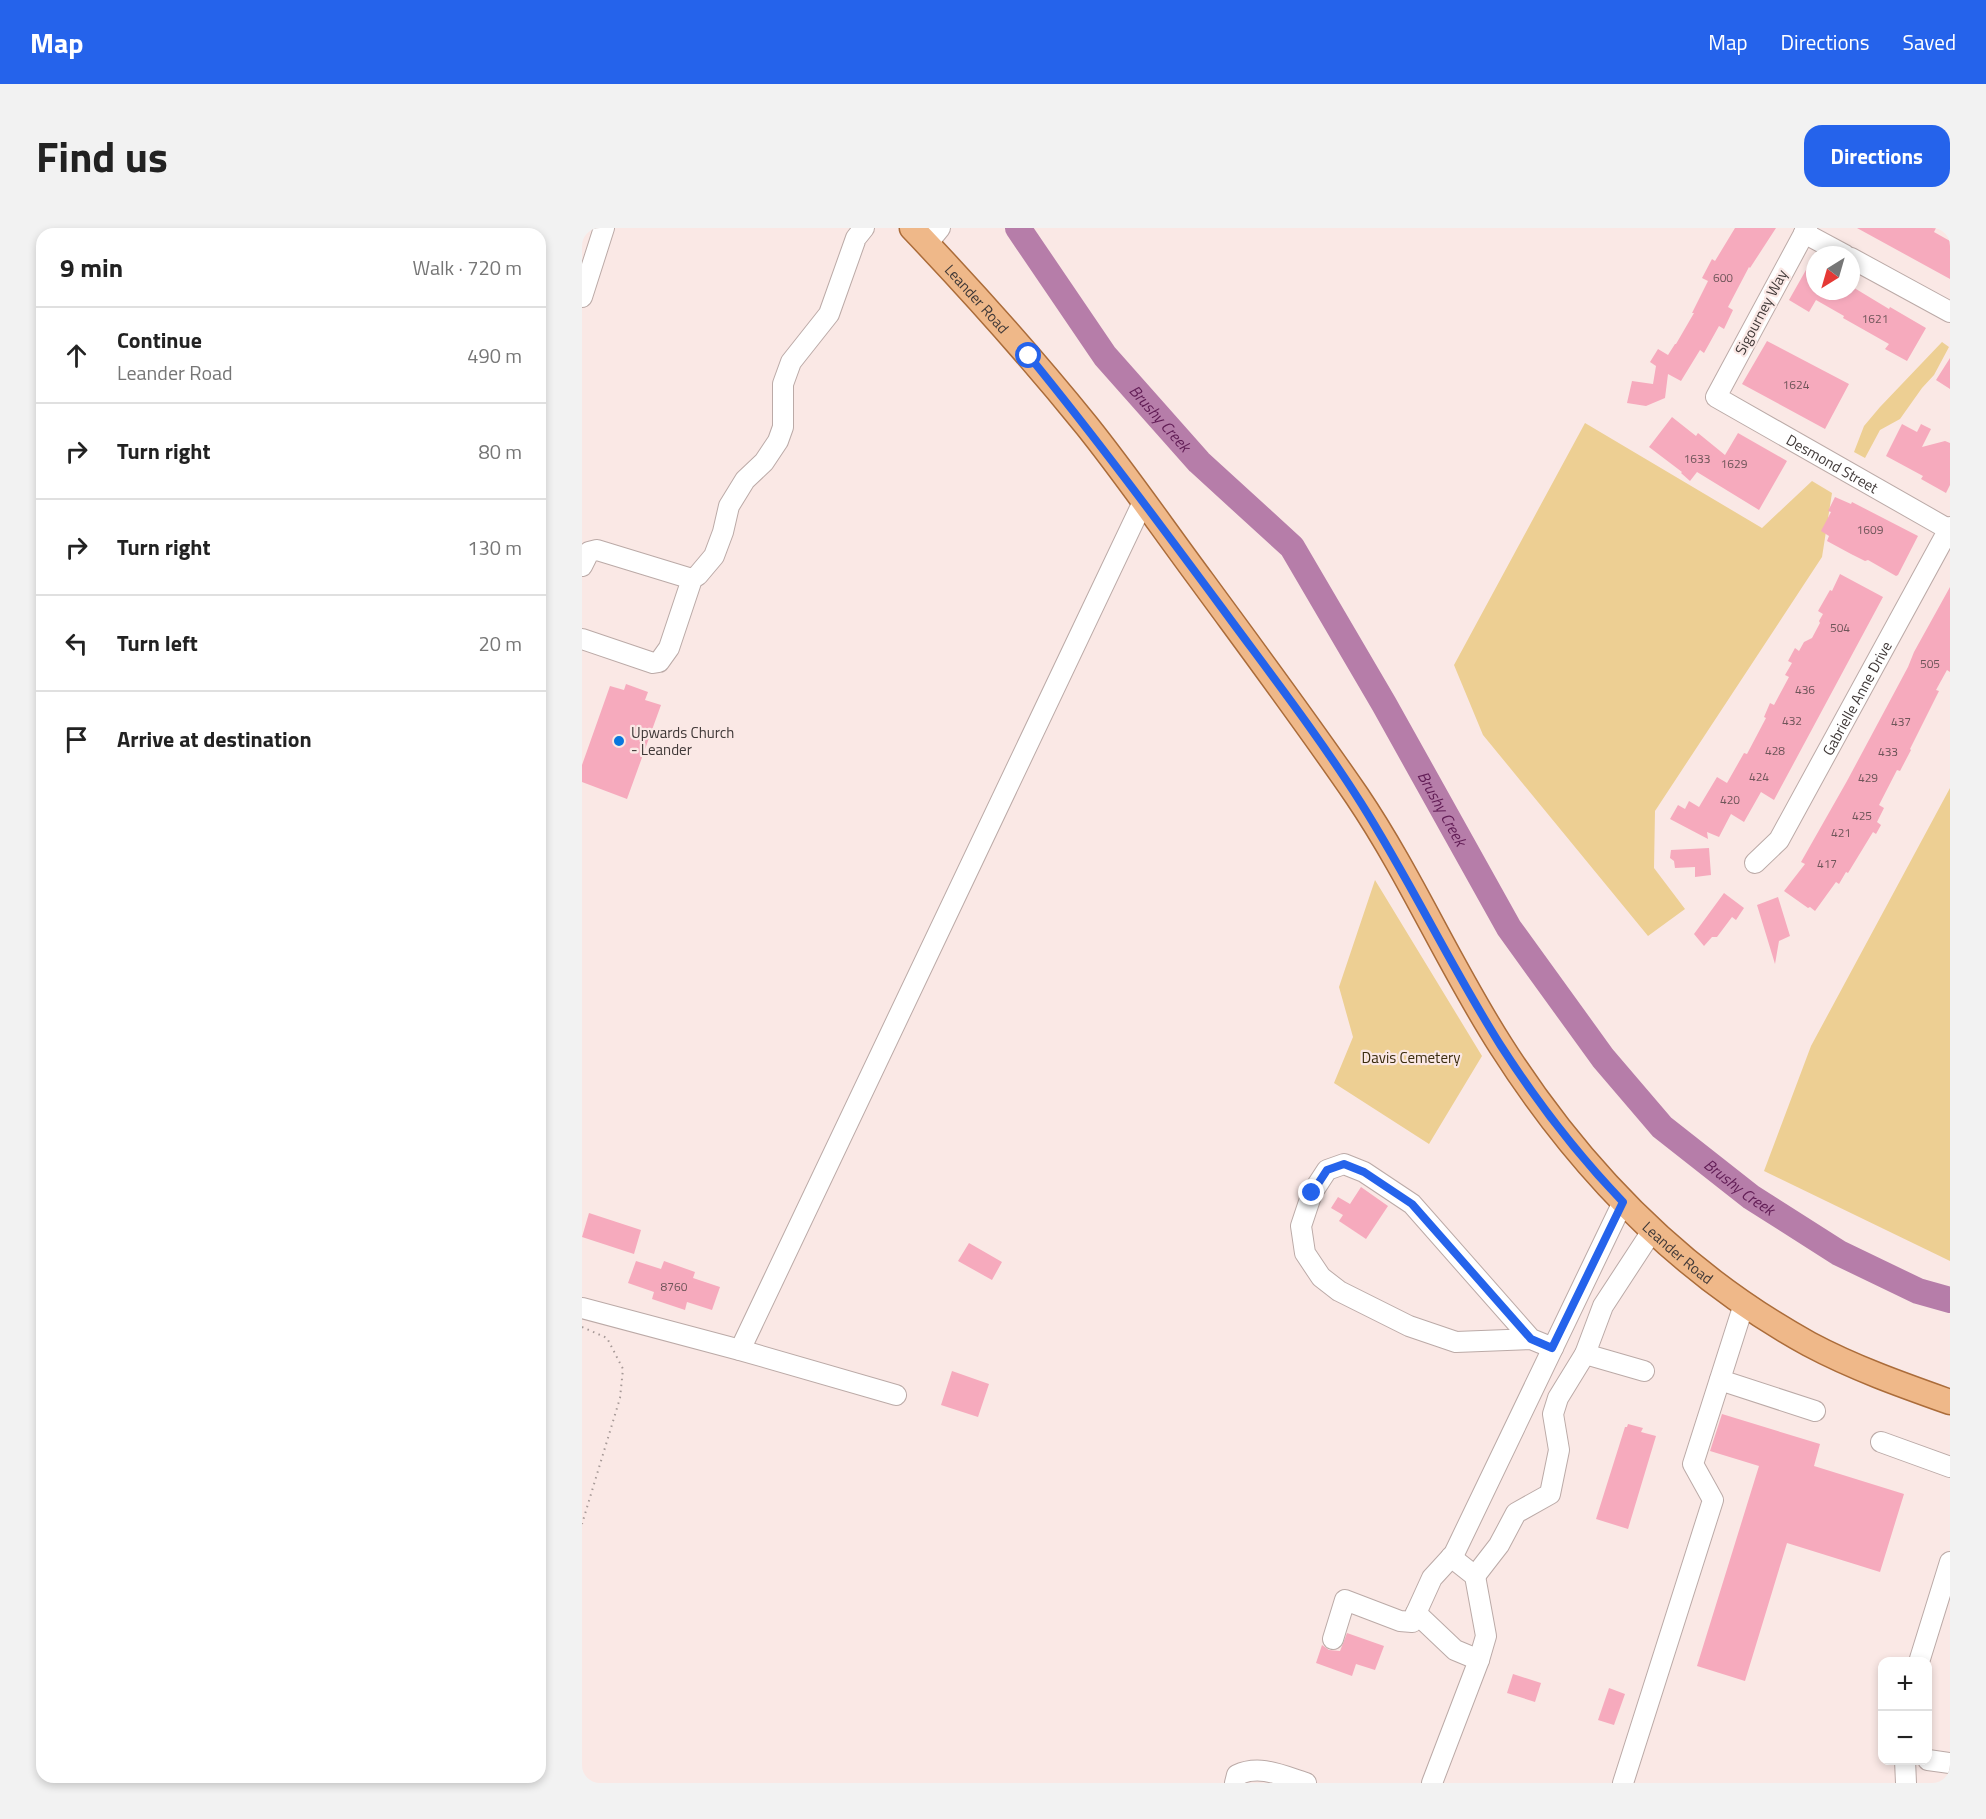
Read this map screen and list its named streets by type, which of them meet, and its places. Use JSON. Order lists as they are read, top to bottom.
{
  "streets": {
    "main road": ["Leander Road"],
    "street": ["Sigourney Way", "Desmond Street", "Gabrielle Anne Drive"]
  },
  "crossings": [
    ["Sigourney Way", "Desmond Street"],
    ["Desmond Street", "Gabrielle Anne Drive"]
  ],
  "water": ["Brushy Creek"],
  "parks": ["Davis Cemetery"],
  "places": ["Upwards Church - Leander"],
  "house_numbers": [
    "600",
    "1621",
    "1624",
    "1633",
    "1629",
    "1609",
    "504",
    "505",
    "436",
    "432",
    "437",
    "428",
    "433",
    "424",
    "429",
    "420",
    "425",
    "421",
    "417",
    "8760"
  ],
  "north": "bottom left",
  "page": {
    "header": "Map",
    "nav": ["Map", "Directions", "Saved"],
    "title": "Find us",
    "buttons": "Directions",
    "heading": ["9 min", "Walk · 720 m"],
    "list": [
      ["Continue", "Leander Road", "490 m"],
      ["Turn right", "80 m"],
      ["Turn right", "130 m"],
      ["Turn left", "20 m"],
      "Arrive at destination"
    ],
    "map_buttons": ["+", "−"]
  }
}
